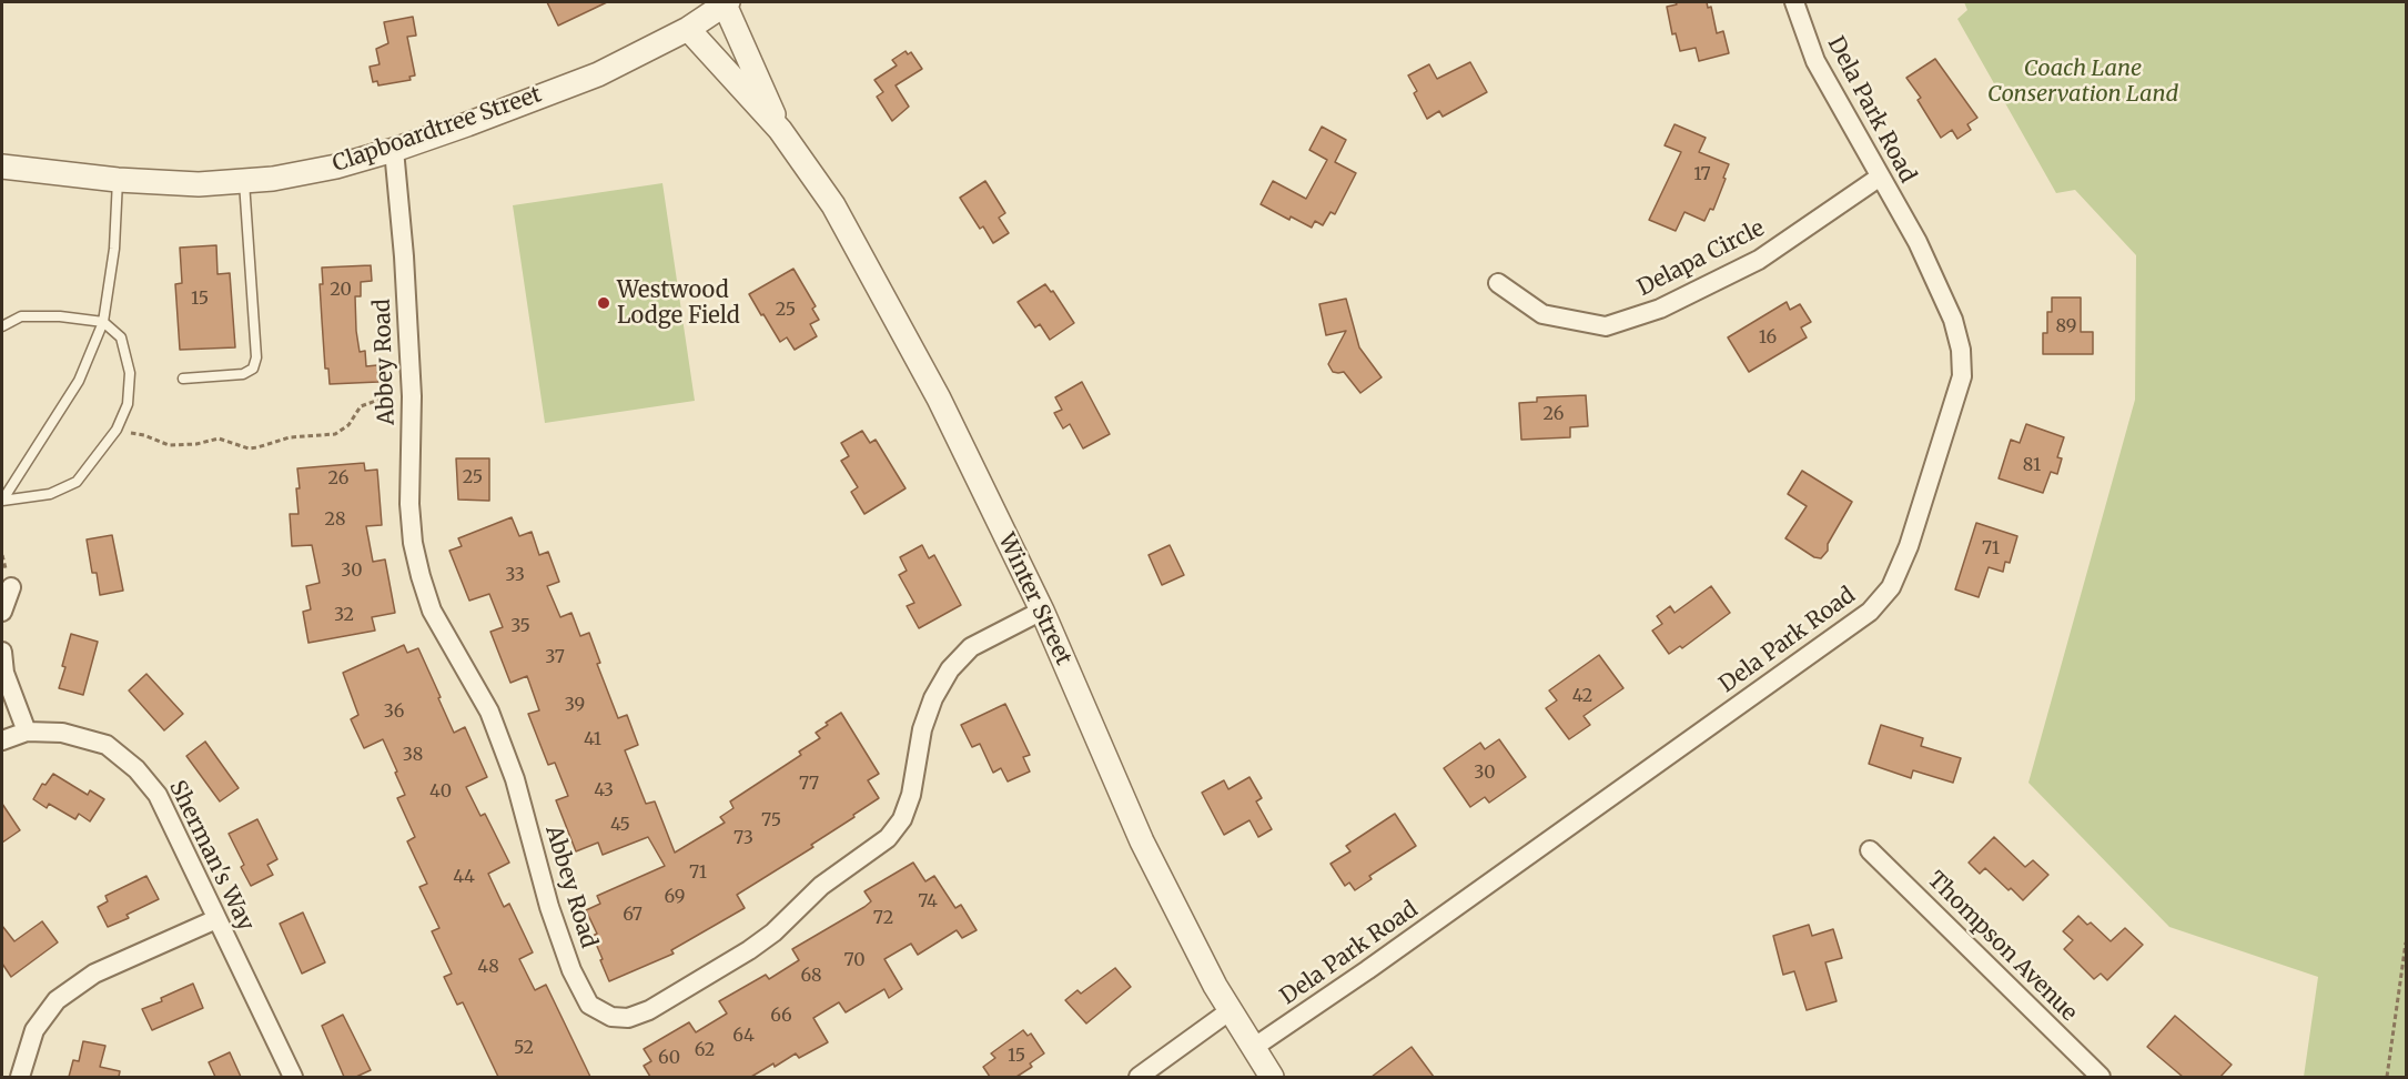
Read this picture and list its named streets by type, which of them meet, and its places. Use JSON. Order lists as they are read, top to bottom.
{
  "streets": {
    "street": [
      "Dela Park Road",
      "Clapboardtree Street",
      "Delapa Circle",
      "Abbey Road",
      "Winter Street",
      "Sherman's Way",
      "Thompson Avenue"
    ]
  },
  "crossings": [
    ["Dela Park Road", "Delapa Circle"],
    ["Dela Park Road", "Winter Street"],
    ["Clapboardtree Street", "Abbey Road"],
    ["Clapboardtree Street", "Winter Street"],
    ["Abbey Road", "Winter Street"]
  ],
  "parks": ["Coach Lane Conservation Land"],
  "places": ["Westwood Lodge Field"],
  "house_numbers": [
    "17",
    "20",
    "15",
    "25",
    "89",
    "16",
    "26",
    "81",
    "25",
    "26",
    "28",
    "71",
    "30",
    "33",
    "32",
    "35",
    "37",
    "42",
    "39",
    "36",
    "41",
    "38",
    "30",
    "77",
    "43",
    "40",
    "75",
    "45",
    "73",
    "71",
    "44",
    "69",
    "74",
    "67",
    "72",
    "70",
    "48",
    "68",
    "66",
    "64",
    "52",
    "62",
    "15",
    "60"
  ]
}
